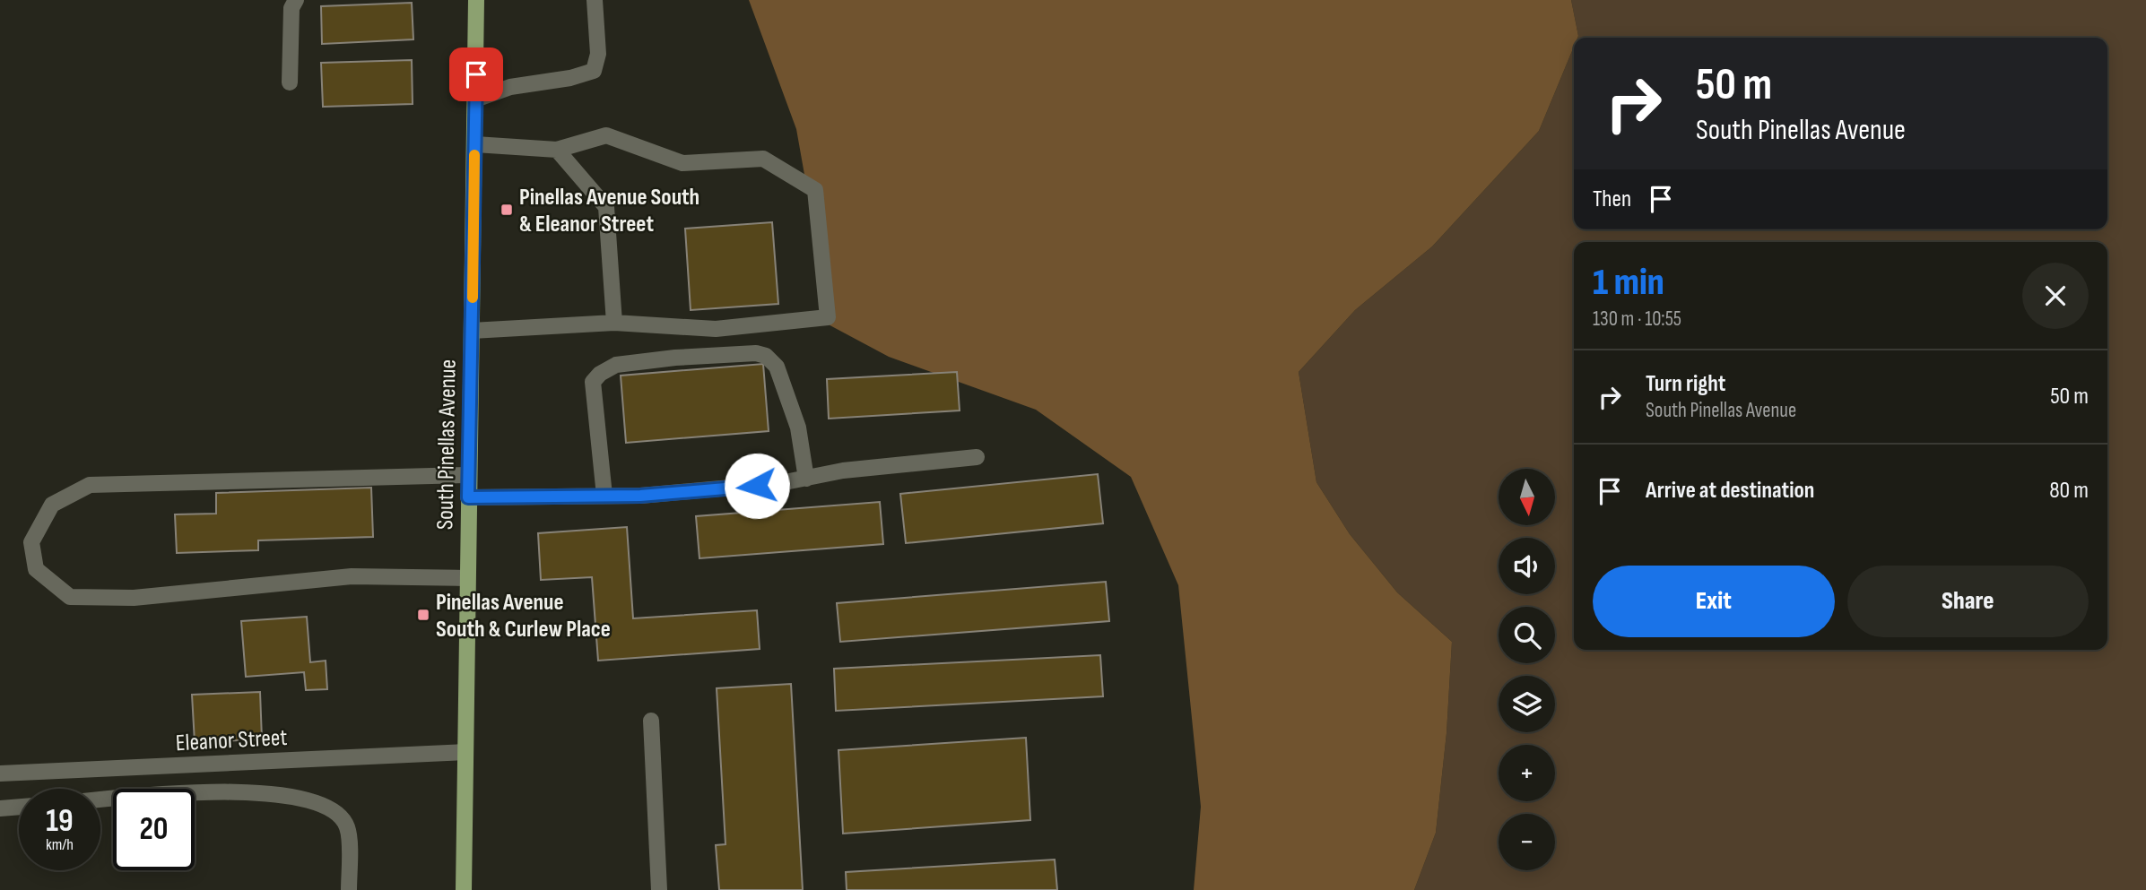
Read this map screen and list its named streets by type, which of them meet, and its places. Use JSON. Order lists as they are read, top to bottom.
{
  "streets": {
    "main road": ["South Pinellas Avenue"],
    "lane": ["Eleanor Street"]
  },
  "crossings": [
    ["South Pinellas Avenue", "Eleanor Street"]
  ],
  "places": {
    "transit": ["Pinellas Avenue South & Eleanor Street", "Pinellas Avenue South & Curlew Place"]
  },
  "north": "bottom",
  "page": {
    "turn": ["50 m", "South Pinellas Avenue"],
    "then": "Then",
    "heading": ["1 min", "130 m · 10:55"],
    "list": [
      {
        "name": "Turn right",
        "note": "South Pinellas Avenue",
        "value": "50 m"
      },
      {
        "name": "Arrive at destination",
        "value": "80 m"
      }
    ],
    "map_buttons": ["+", "−"],
    "buttons": ["Exit", "Share"],
    "speed": "19 km/h",
    "limit": "20"
  }
}
